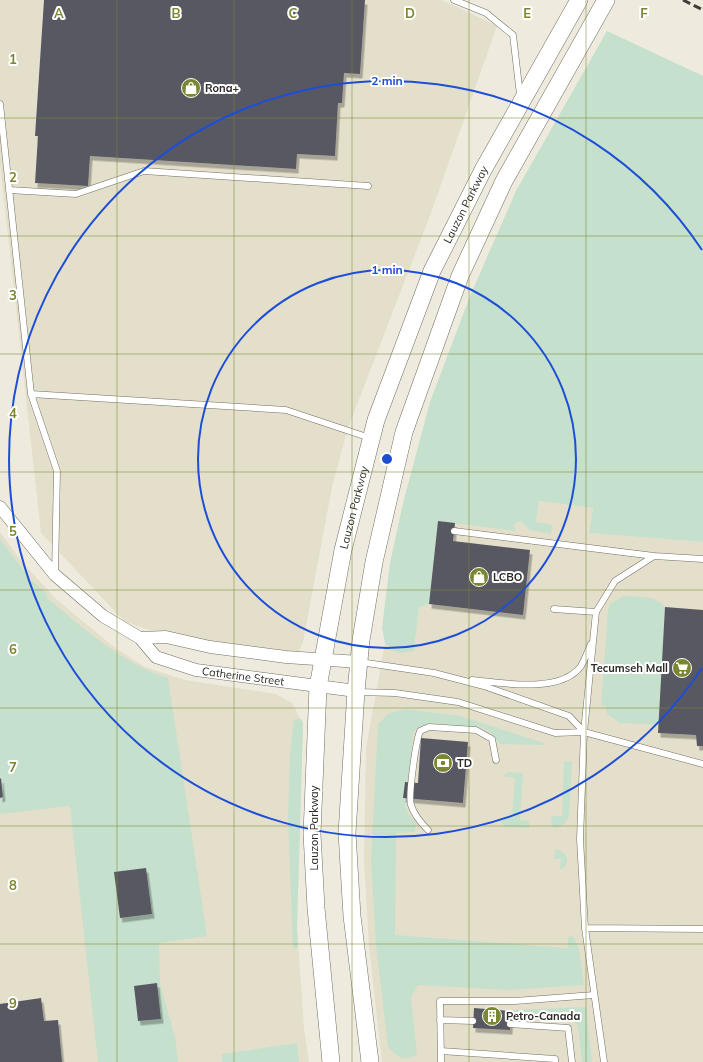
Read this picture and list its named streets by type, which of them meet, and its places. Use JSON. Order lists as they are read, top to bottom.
{
  "streets": {
    "main road": ["Lauzon Parkway"],
    "street": ["Catherine Street"]
  },
  "crossings": [
    ["Lauzon Parkway", "Catherine Street"]
  ],
  "places": {
    "shop": ["Rona+", "LCBO"],
    "supermarket": ["Tecumseh Mall"],
    "bank": ["TD"],
    "building": ["Petro-Canada"]
  },
  "grid": {
    "columns": [
      "A",
      "B",
      "C",
      "D",
      "E",
      "F"
    ],
    "rows": [
      "1",
      "2",
      "3",
      "4",
      "5",
      "6",
      "7",
      "8",
      "9"
    ]
  },
  "rings": ["2 min", "1 min"]
}
